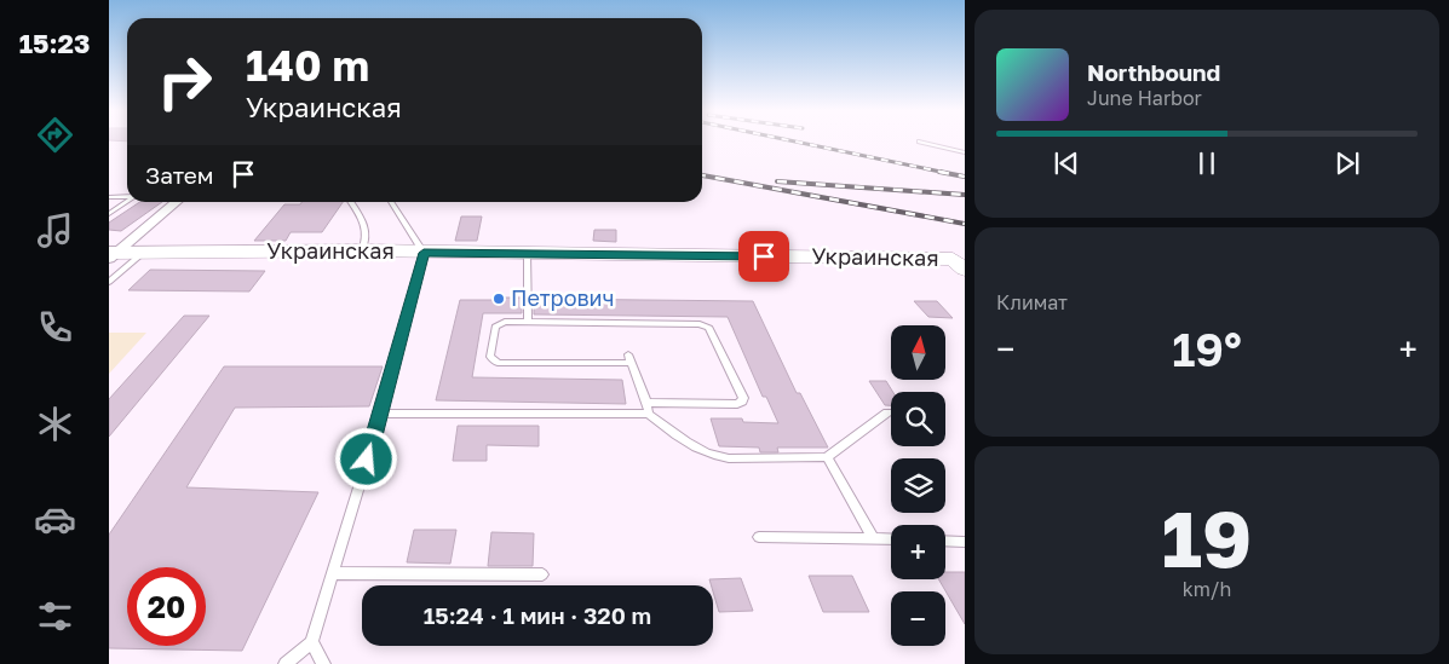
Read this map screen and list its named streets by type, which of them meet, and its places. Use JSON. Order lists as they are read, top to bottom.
{
  "streets": {
    "street": ["Украинская"]
  },
  "places": ["Петрович"],
  "north": "top",
  "page": {
    "tabs": "15:23",
    "turn": ["140 m", "Украинская"],
    "song": ["Northbound", "June Harbor"],
    "then": "Затем",
    "tile": [
      "Климат",
      ["19", "km/h"]
    ],
    "heat": ["−", "19°", "+"],
    "map_buttons": ["+", "−"],
    "limit": "20",
    "trip": "15:24 · 1 мин · 320 m"
  }
}
